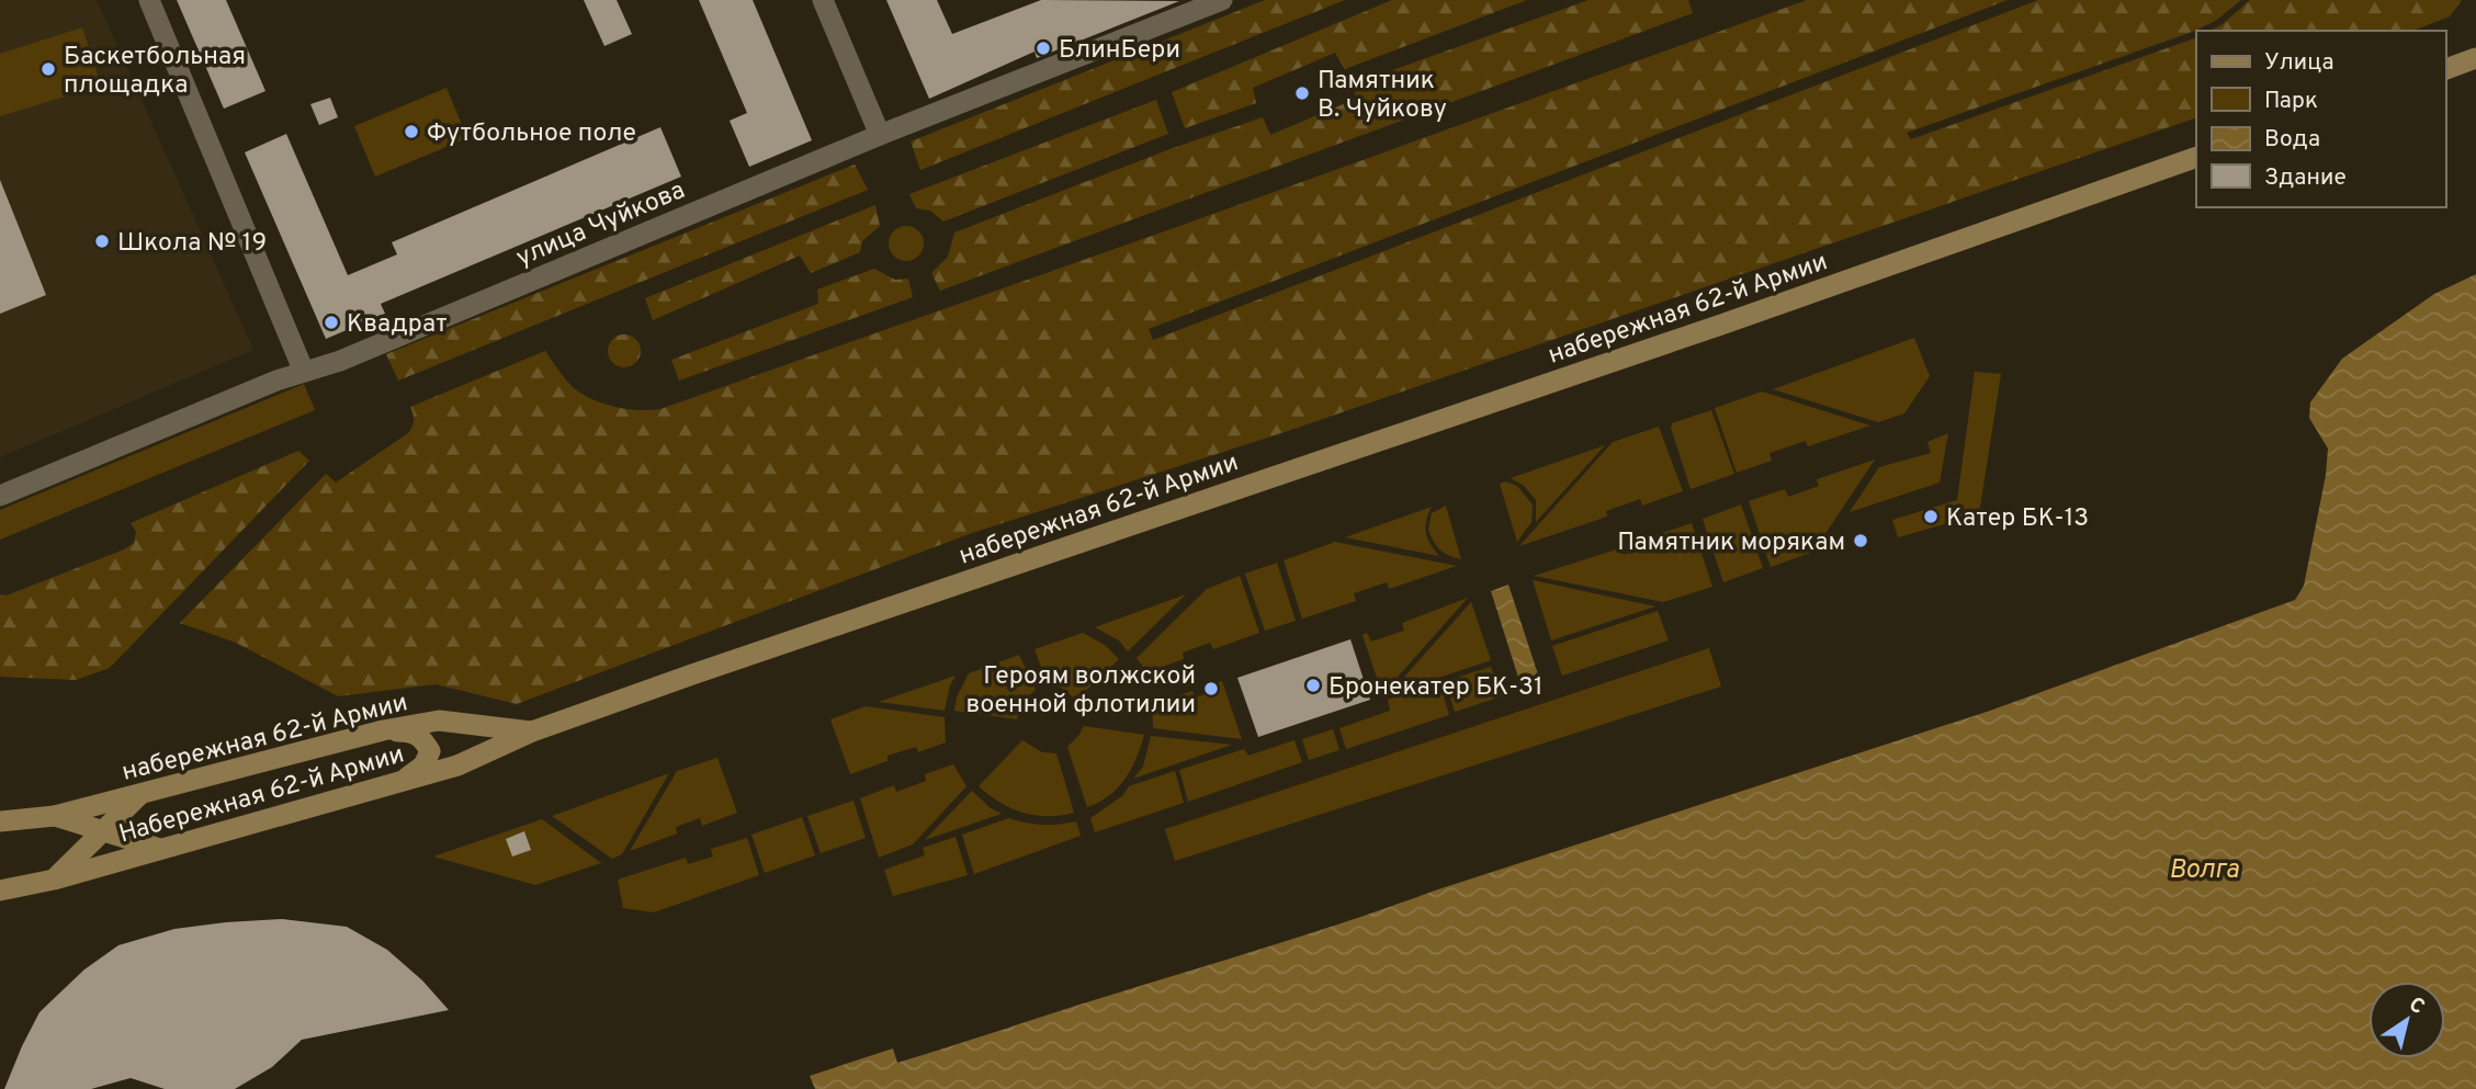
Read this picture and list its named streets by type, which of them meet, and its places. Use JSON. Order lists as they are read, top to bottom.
{
  "streets": {
    "main road": ["набережная 62-й Армии", "Набережная 62-й Армии"],
    "street": ["улица Чуйкова"]
  },
  "crossings": [
    ["набережная 62-й Армии", "Набережная 62-й Армии"]
  ],
  "water": ["Волга"],
  "places": [
    "БлинБери",
    "Баскетбольная площадка",
    "Памятник В. Чуйкову",
    "Футбольное поле",
    "Школа № 19",
    "Квадрат",
    "Катер БК-13",
    "Памятник морякам",
    "Бронекатер БК-31",
    "Героям волжской военной флотилии"
  ],
  "legend": [
    "Улица",
    "Парк",
    "Вода",
    "Здание"
  ],
  "north": "top right"
}
